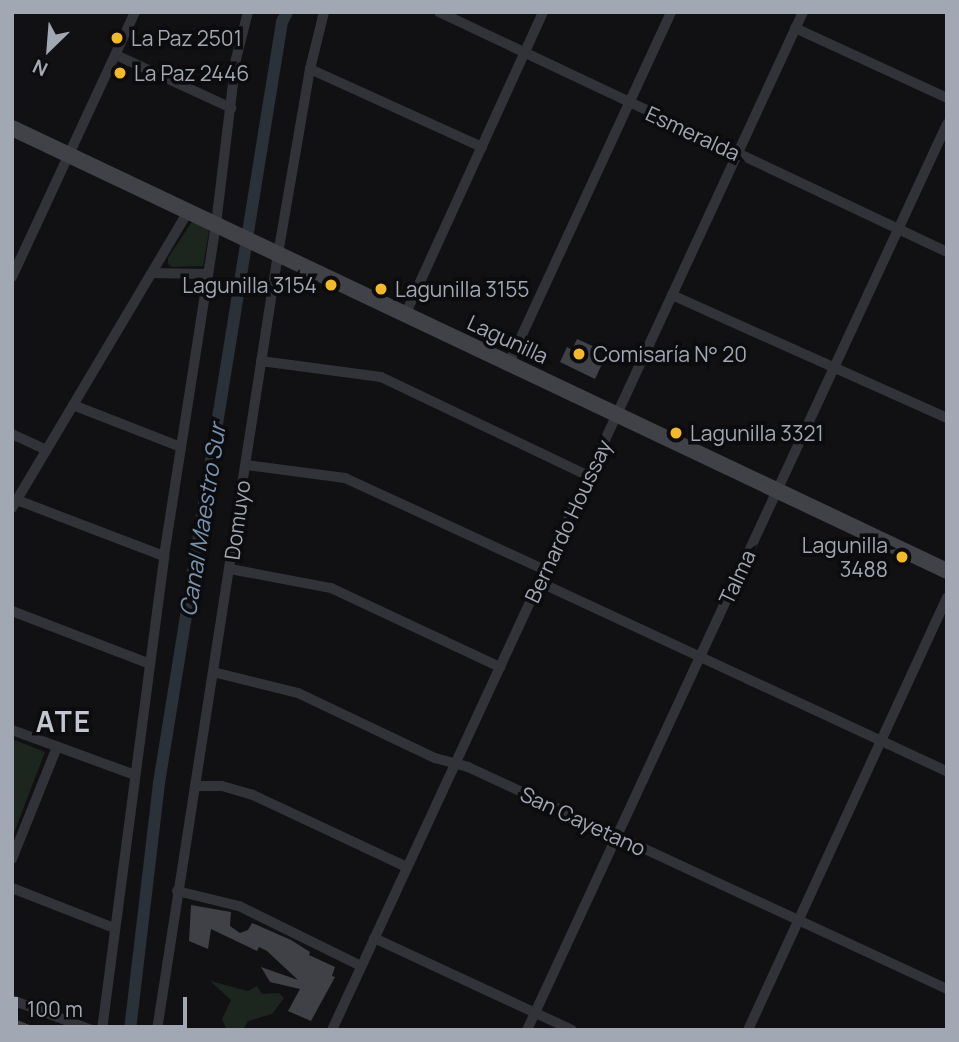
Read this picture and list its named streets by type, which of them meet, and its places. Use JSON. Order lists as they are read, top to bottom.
{
  "streets": {
    "main road": ["Lagunilla"],
    "street": [
      "Esmeralda",
      "Domuyo",
      "Bernardo Houssay",
      "Talma",
      "San Cayetano"
    ]
  },
  "crossings": [
    ["Esmeralda", "Bernardo Houssay"],
    ["Esmeralda", "Talma"],
    ["Lagunilla", "Domuyo"],
    ["Lagunilla", "Bernardo Houssay"],
    ["Lagunilla", "Talma"],
    ["Domuyo", "San Cayetano"],
    ["Bernardo Houssay", "San Cayetano"],
    ["Talma", "San Cayetano"]
  ],
  "districts": ["ATE"],
  "water": ["Canal Maestro Sur"],
  "places": [
    "La Paz 2501",
    "La Paz 2446",
    "Lagunilla 3154",
    "Lagunilla 3155",
    "Comisaría N° 20",
    "Lagunilla 3321",
    "Lagunilla 3488"
  ],
  "scale_bar": "100 m",
  "north": "bottom left"
}
